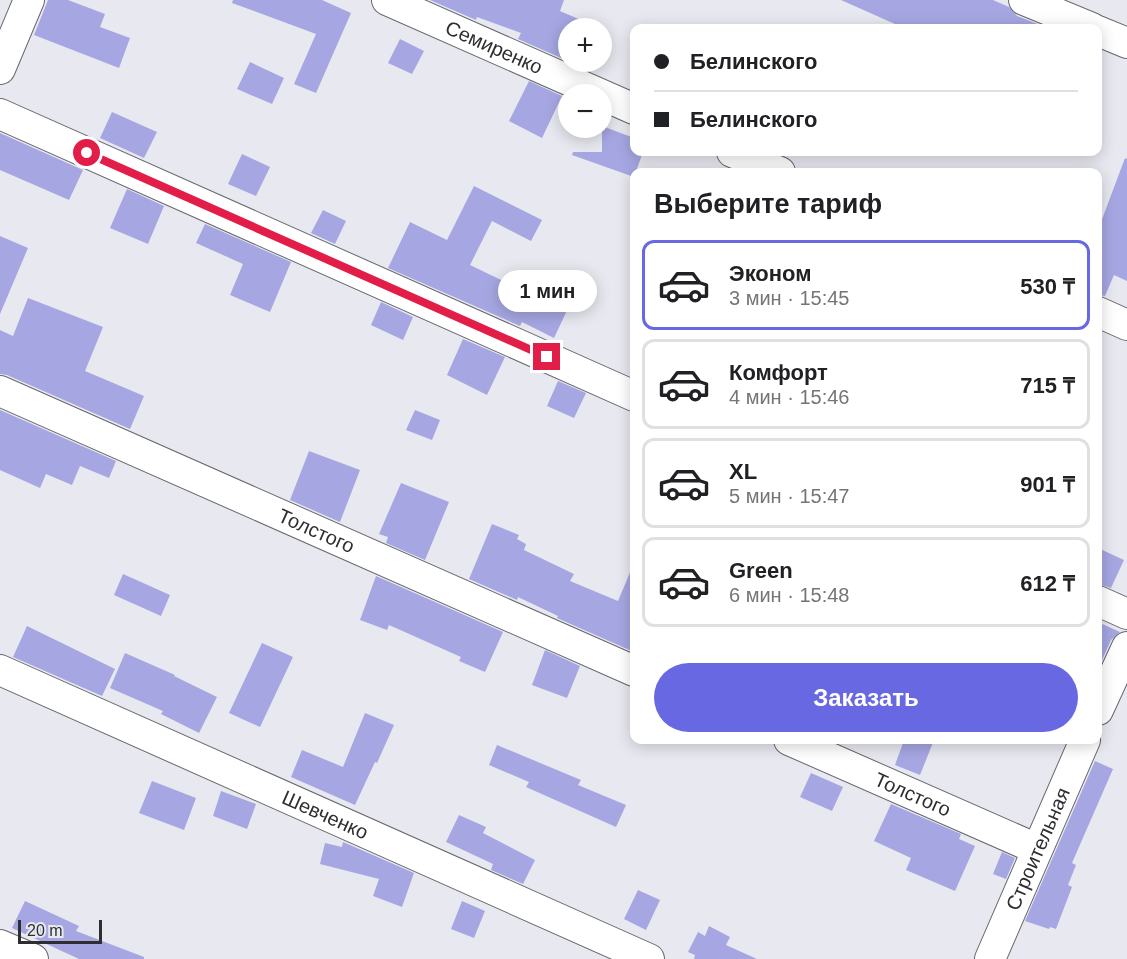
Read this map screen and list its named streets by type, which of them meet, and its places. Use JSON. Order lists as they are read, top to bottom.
{
  "streets": {
    "street": [
      "Семиренко",
      "Толстого",
      "Шевченко",
      "Строительная"
    ]
  },
  "crossings": [
    ["Толстого", "Строительная"]
  ],
  "scale_bar": "20 m",
  "page": {
    "map_buttons": ["+", "−"],
    "banner": ["Белинского", "Белинского"],
    "heading": "Выберите тариф",
    "list": [
      {
        "name": "Эконом",
        "note": "3 мин · 15:45",
        "value": "530 ₸"
      },
      {
        "name": "Комфорт",
        "note": "4 мин · 15:46",
        "value": "715 ₸"
      },
      {
        "name": "XL",
        "note": "5 мин · 15:47",
        "value": "901 ₸"
      },
      {
        "name": "Green",
        "note": "6 мин · 15:48",
        "value": "612 ₸"
      }
    ],
    "bubble": "1 мин",
    "buttons": "Заказать",
    "scale": "20 m"
  }
}
